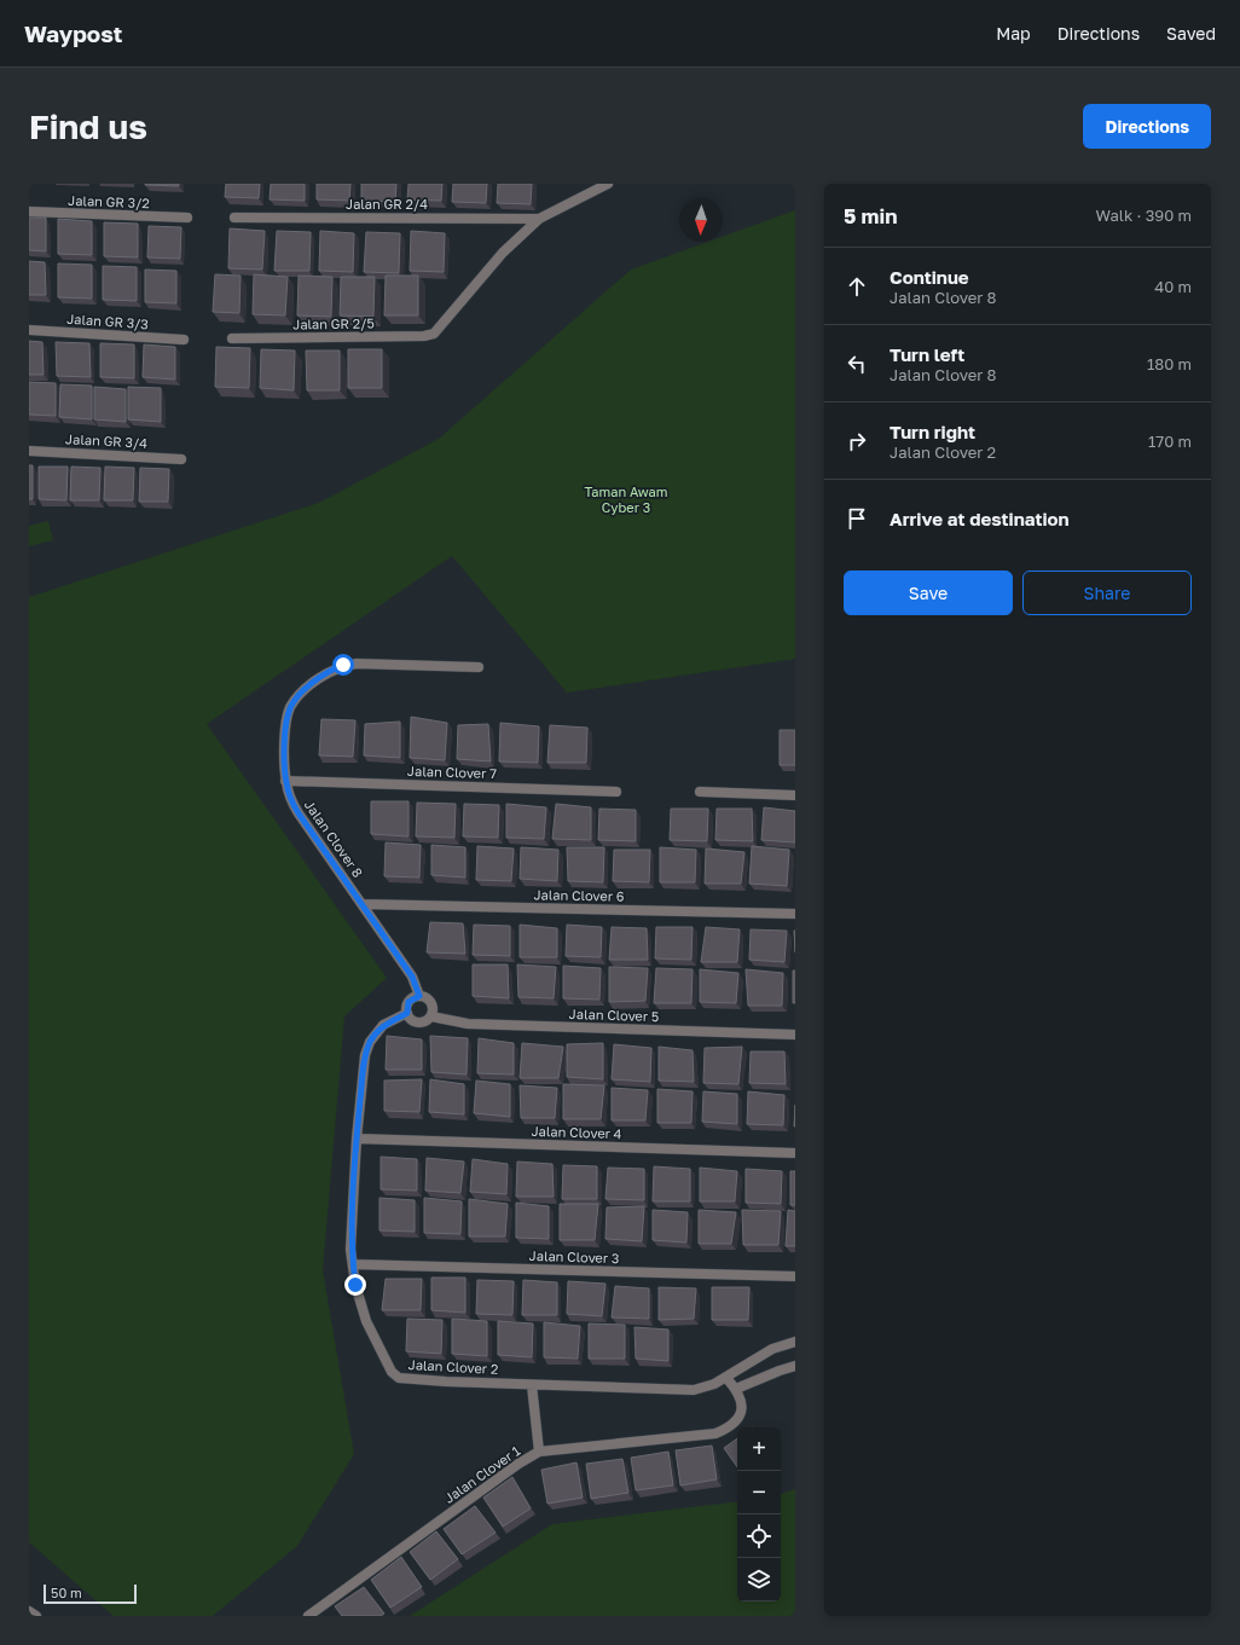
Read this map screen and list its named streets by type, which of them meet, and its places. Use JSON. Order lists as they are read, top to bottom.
{
  "streets": {
    "street": [
      "Jalan GR 3/2",
      "Jalan GR 2/4",
      "Jalan GR 3/3",
      "Jalan GR 2/5",
      "Jalan GR 3/4",
      "Jalan Clover 7",
      "Jalan Clover 8",
      "Jalan Clover 6",
      "Jalan Clover 5",
      "Jalan Clover 4",
      "Jalan Clover 3",
      "Jalan Clover 2",
      "Jalan Clover 1"
    ]
  },
  "crossings": [
    ["Jalan GR 2/4", "Jalan GR 2/5"],
    ["Jalan Clover 7", "Jalan Clover 8"],
    ["Jalan Clover 8", "Jalan Clover 6"],
    ["Jalan Clover 8", "Jalan Clover 5"],
    ["Jalan Clover 8", "Jalan Clover 2"],
    ["Jalan Clover 5", "Jalan Clover 2"],
    ["Jalan Clover 4", "Jalan Clover 2"],
    ["Jalan Clover 3", "Jalan Clover 2"],
    ["Jalan Clover 2", "Jalan Clover 1"]
  ],
  "parks": ["Taman Awam Cyber 3"],
  "scale_bar": "50 m",
  "north": "bottom",
  "page": {
    "header": "Waypost",
    "nav": ["Map", "Directions", "Saved"],
    "buttons": [
      "Directions",
      ["Save", "Share"]
    ],
    "title": "Find us",
    "heading": ["5 min", "Walk · 390 m"],
    "list": [
      ["Continue", "Jalan Clover 8", "40 m"],
      ["Turn left", "Jalan Clover 8", "180 m"],
      ["Turn right", "Jalan Clover 2", "170 m"],
      "Arrive at destination"
    ],
    "map_buttons": ["+", "−"],
    "scale": "50 m"
  }
}
